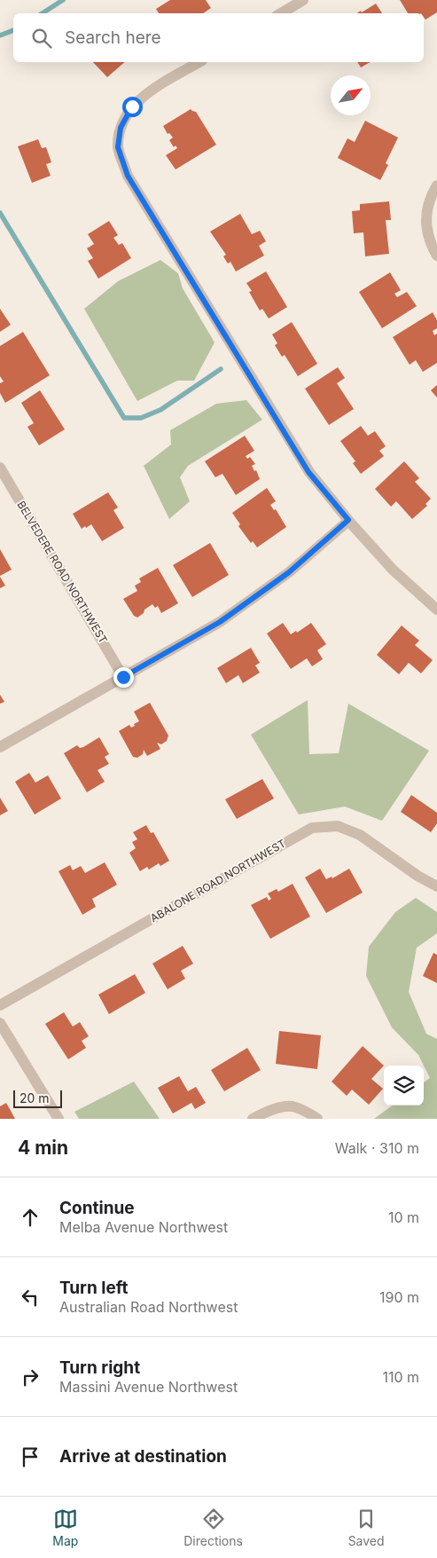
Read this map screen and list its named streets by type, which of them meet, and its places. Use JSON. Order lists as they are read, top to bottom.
{
  "streets": {
    "street": ["BELVEDERE ROAD NORTHWEST", "ABALONE ROAD NORTHWEST"]
  },
  "scale_bar": "20 m",
  "north": "top right",
  "page": {
    "search": "Search here",
    "scale": "20 m",
    "heading": ["4 min", "Walk · 310 m"],
    "list": [
      ["Continue", "Melba Avenue Northwest", "10 m"],
      ["Turn left", "Australian Road Northwest", "190 m"],
      ["Turn right", "Massini Avenue Northwest", "110 m"],
      "Arrive at destination"
    ],
    "nav": ["Map", "Directions", "Saved"]
  }
}
